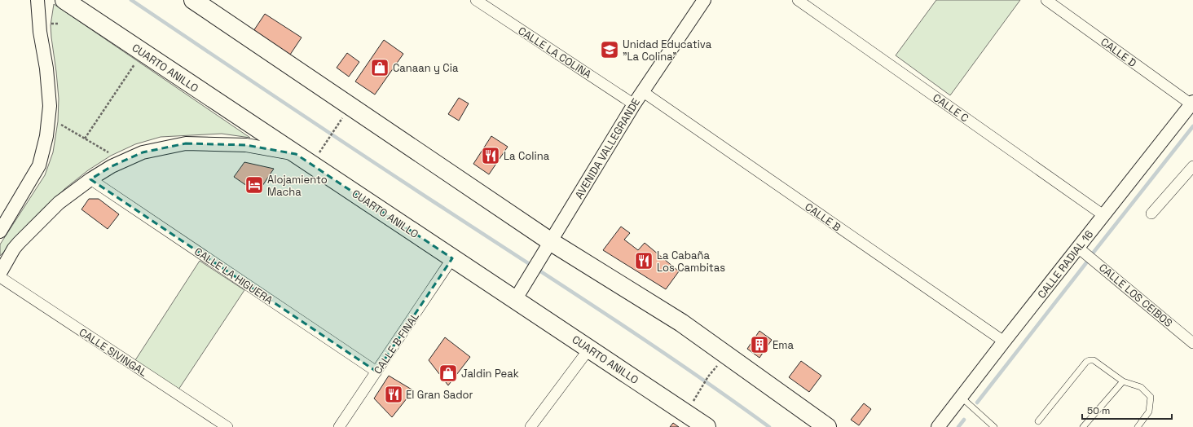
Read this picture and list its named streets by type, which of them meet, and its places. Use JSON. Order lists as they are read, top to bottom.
{
  "streets": {
    "highway": ["CUARTO ANILLO"],
    "street": [
      "CALLE LA COLINA",
      "CALLE D",
      "CALLE C",
      "AVENIDA VALLEGRANDE",
      "CALLE B",
      "CALLE RADIAL 16",
      "CALLE LA HIGUERA",
      "CALLE LOS CEIBOS",
      "CALLE B FINAL",
      "CALLE SIVINGAL"
    ]
  },
  "crossings": [
    ["CALLE LA COLINA", "AVENIDA VALLEGRANDE"],
    ["CALLE D", "CALLE RADIAL 16"],
    ["CUARTO ANILLO", "AVENIDA VALLEGRANDE"],
    ["CUARTO ANILLO", "CALLE B FINAL"],
    ["CALLE C", "CALLE RADIAL 16"],
    ["AVENIDA VALLEGRANDE", "CALLE B"],
    ["CALLE B", "CALLE RADIAL 16"],
    ["CALLE RADIAL 16", "CALLE LOS CEIBOS"],
    ["CALLE LA HIGUERA", "CALLE B FINAL"]
  ],
  "places": {
    "school or university": ["Unidad Educativa \"La Colina\""],
    "shop": ["Canaan y Cia", "Jaldin Peak"],
    "restaurant": ["La Colina", "La Cabaña Los Cambitas", "El Gran Sador"],
    "hotel": ["Alojamiento Macha"],
    "building": ["Ema"]
  },
  "scale_bar": "50 m"
}
